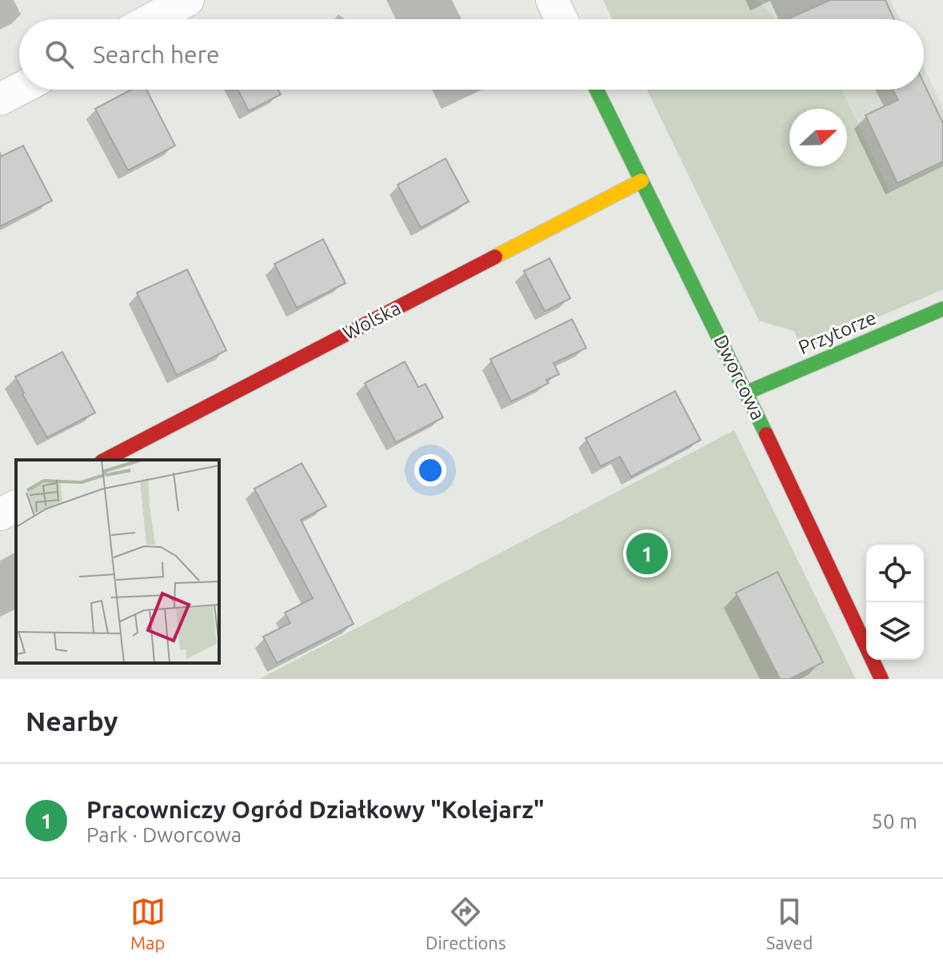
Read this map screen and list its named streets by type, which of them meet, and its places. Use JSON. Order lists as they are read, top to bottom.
{
  "streets": {
    "street": ["Wolska", "Przytorze", "Dworcowa"]
  },
  "crossings": [
    ["Wolska", "Dworcowa"],
    ["Przytorze", "Dworcowa"]
  ],
  "north": "right",
  "page": {
    "search": "Search here",
    "pins": "1",
    "heading": "Nearby",
    "list": [
      {
        "mark": "1",
        "name": "Pracowniczy Ogród Działkowy \"Kolejarz\"",
        "note": "Park · Dworcowa",
        "value": "50 m"
      }
    ],
    "nav": ["Map", "Directions", "Saved"]
  }
}
